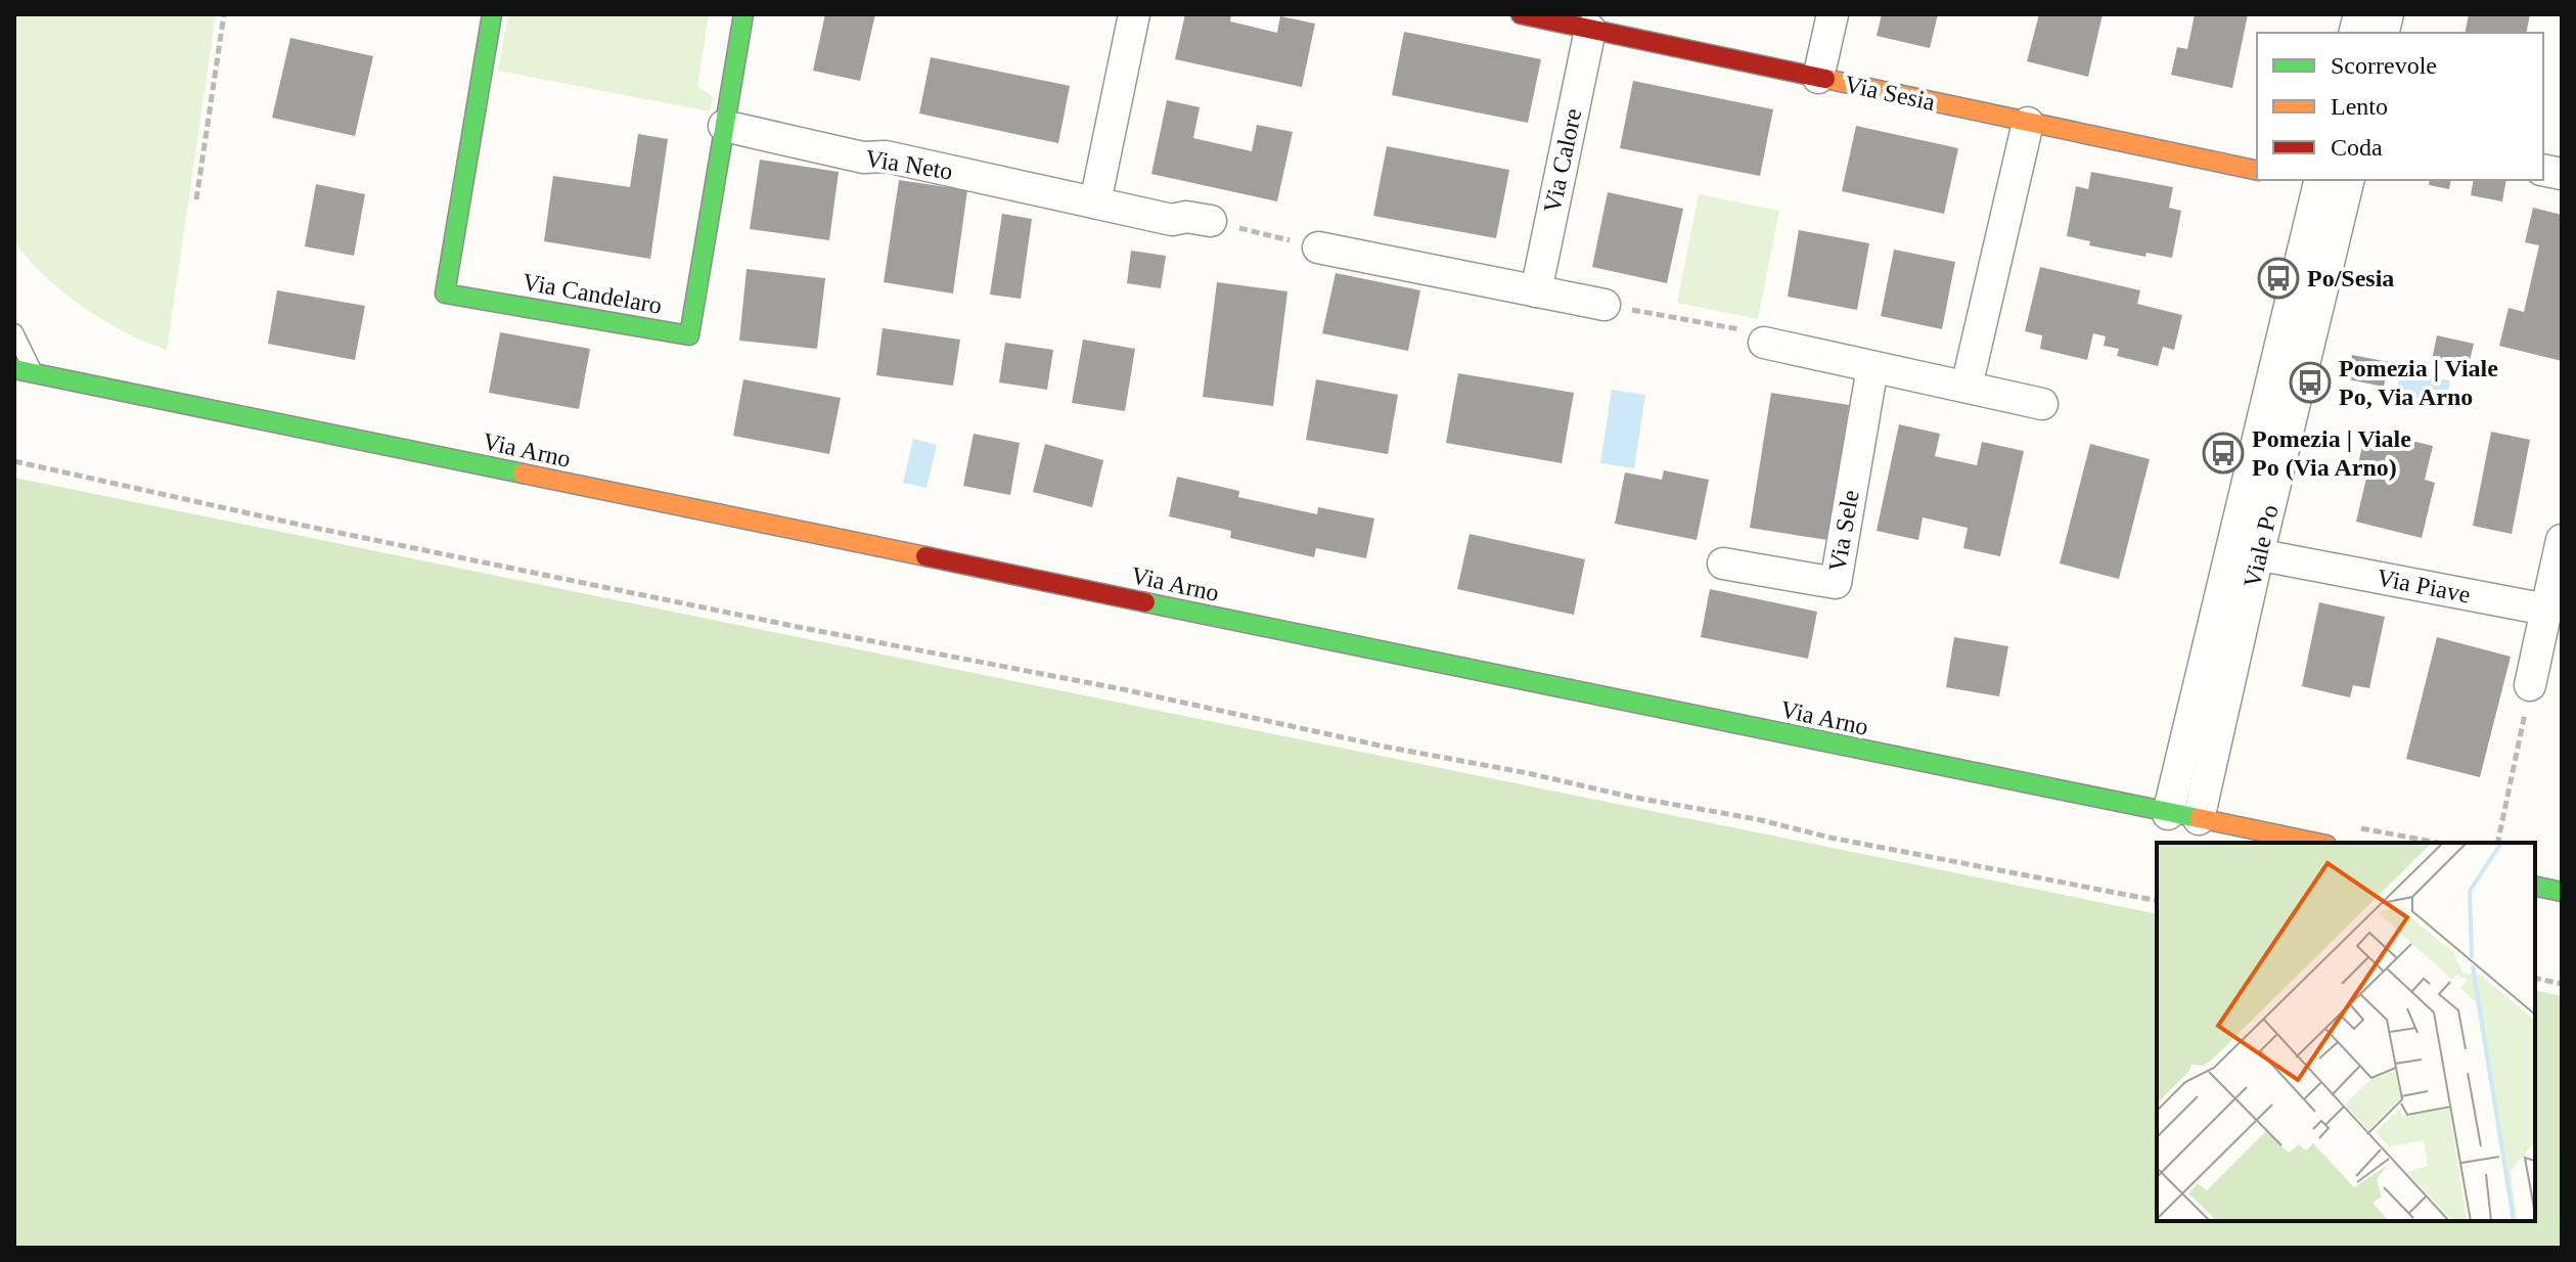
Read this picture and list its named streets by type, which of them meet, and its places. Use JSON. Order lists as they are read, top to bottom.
{
  "streets": {
    "street": [
      "Via Sesia",
      "Via Calore",
      "Via Neto",
      "Via Candelaro",
      "Via Arno",
      "Via Sele",
      "Viale Po",
      "Via Piave"
    ]
  },
  "crossings": [
    ["Via Sesia", "Via Calore"],
    ["Via Neto", "Via Candelaro"],
    ["Via Arno", "Viale Po"],
    ["Viale Po", "Via Piave"]
  ],
  "places": {
    "bus stop": ["Po/Sesia", "Pomezia | Viale Po, Via Arno", "Pomezia | Viale Po (Via Arno)"]
  },
  "legend": ["Scorrevole", "Lento", "Coda"]
}
